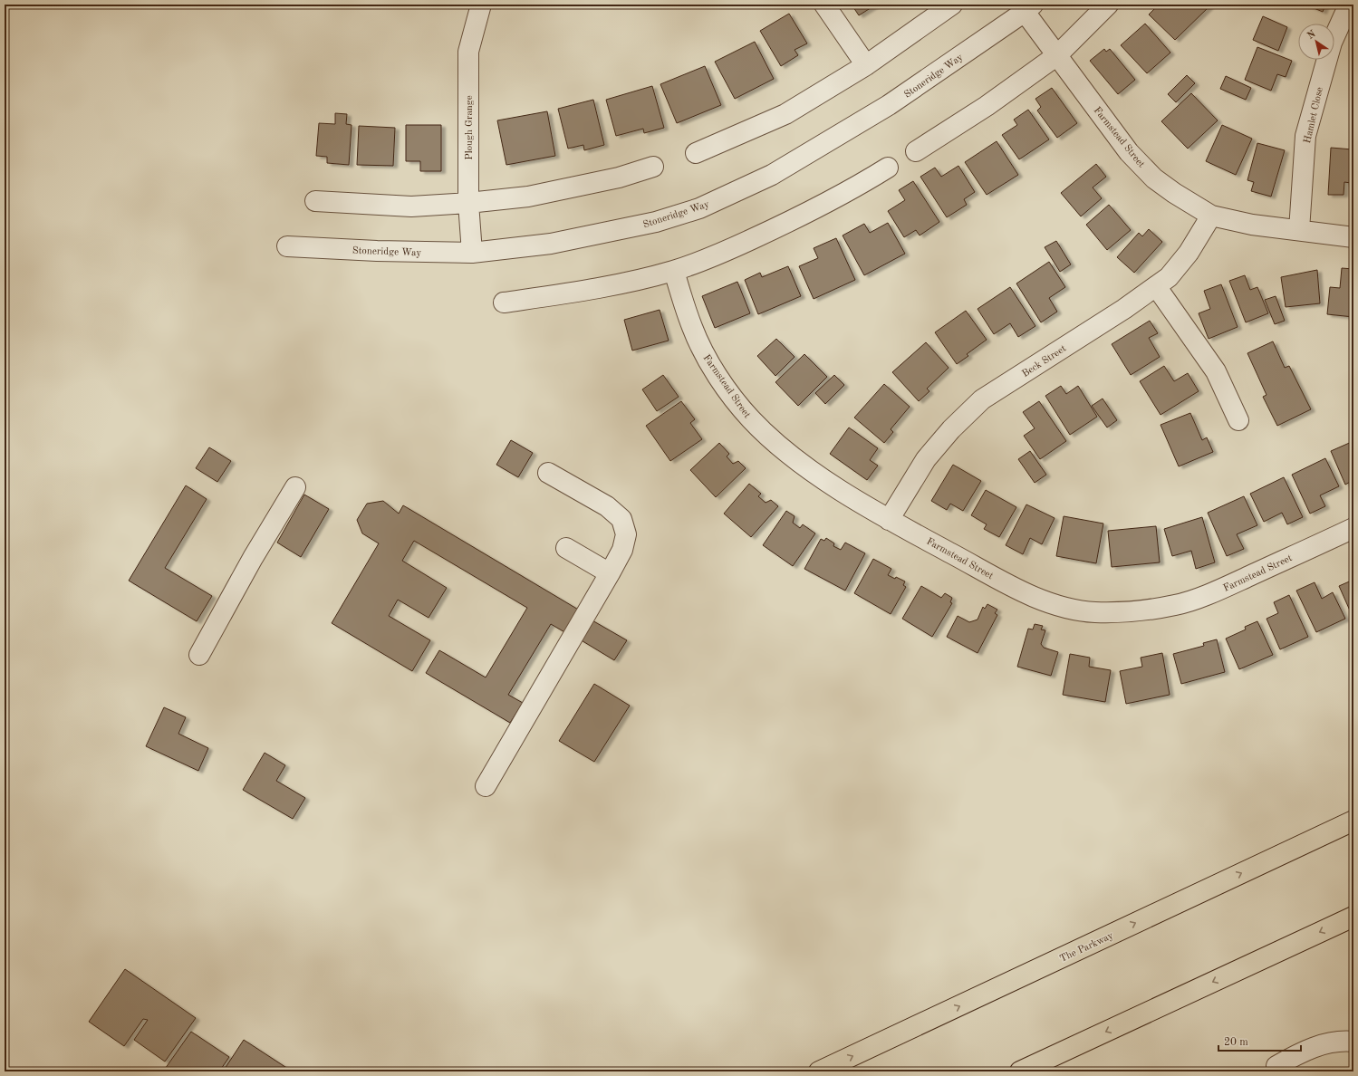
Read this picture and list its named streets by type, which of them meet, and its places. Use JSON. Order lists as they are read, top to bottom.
{
  "streets": {
    "highway": ["The Parkway"],
    "street": [
      "Stoneridge Way",
      "Hamlet Close",
      "Plough Grange",
      "Farmstead Street",
      "Beck Street"
    ]
  },
  "crossings": [
    ["Stoneridge Way", "Plough Grange"],
    ["Stoneridge Way", "Farmstead Street"],
    ["Hamlet Close", "Farmstead Street"],
    ["Farmstead Street", "Beck Street"]
  ],
  "scale_bar": "20 m",
  "north": "top left"
}
